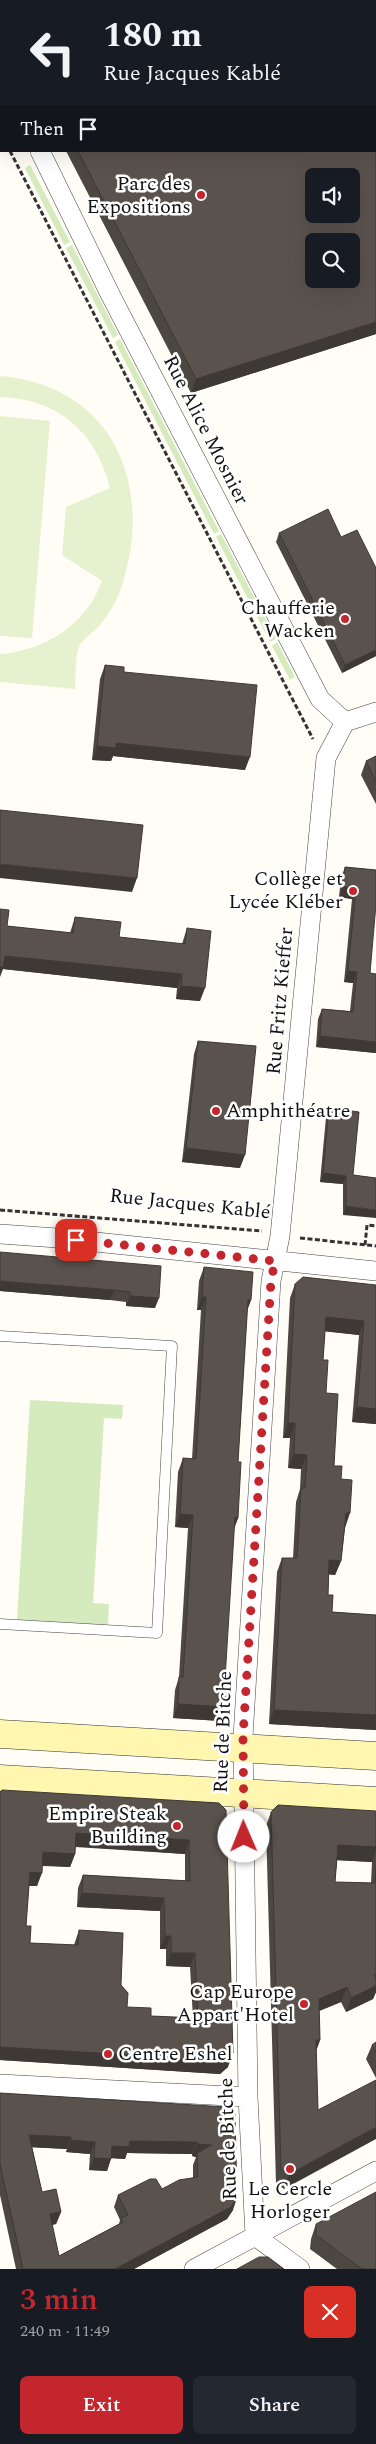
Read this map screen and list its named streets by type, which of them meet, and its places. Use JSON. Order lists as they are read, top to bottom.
{
  "streets": {
    "street": ["Rue Alice Mosnier", "Rue Fritz Kieffer", "Rue de Bitche"],
    "path": ["Rue Jacques Kablé"]
  },
  "crossings": [
    ["Rue Alice Mosnier", "Rue Fritz Kieffer"],
    ["Rue Fritz Kieffer", "Rue Jacques Kablé"],
    ["Rue Fritz Kieffer", "Rue de Bitche"]
  ],
  "places": [
    "Parc des Expositions",
    "Chaufferie Wacken",
    "Collège et Lycée Kléber",
    "Amphithéatre",
    "Empire Steak Building",
    "Cap Europe Appart'Hotel",
    "Centre Eshel",
    "Le Cercle Horloger"
  ],
  "page": {
    "turn": ["180 m", "Rue Jacques Kablé"],
    "then": "Then",
    "heading": ["3 min", "240 m · 11:49"],
    "buttons": ["Exit", "Share"]
  }
}
